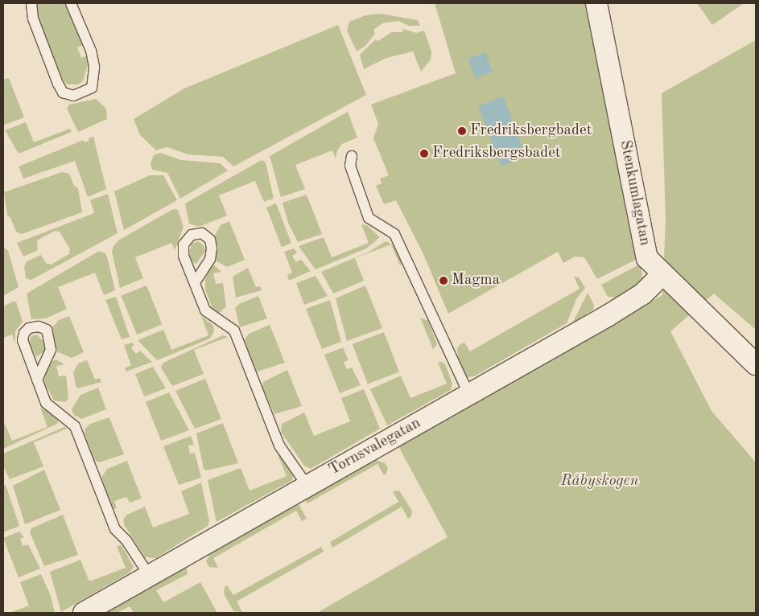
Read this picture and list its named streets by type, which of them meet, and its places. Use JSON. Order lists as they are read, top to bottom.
{
  "streets": {
    "street": ["Stenkumlagatan", "Tornsvalegatan"]
  },
  "crossings": [
    ["Stenkumlagatan", "Tornsvalegatan"]
  ],
  "parks": ["Råbyskogen"],
  "places": ["Fredriksbergbadet", "Fredriksbergsbadet", "Magma"]
}
